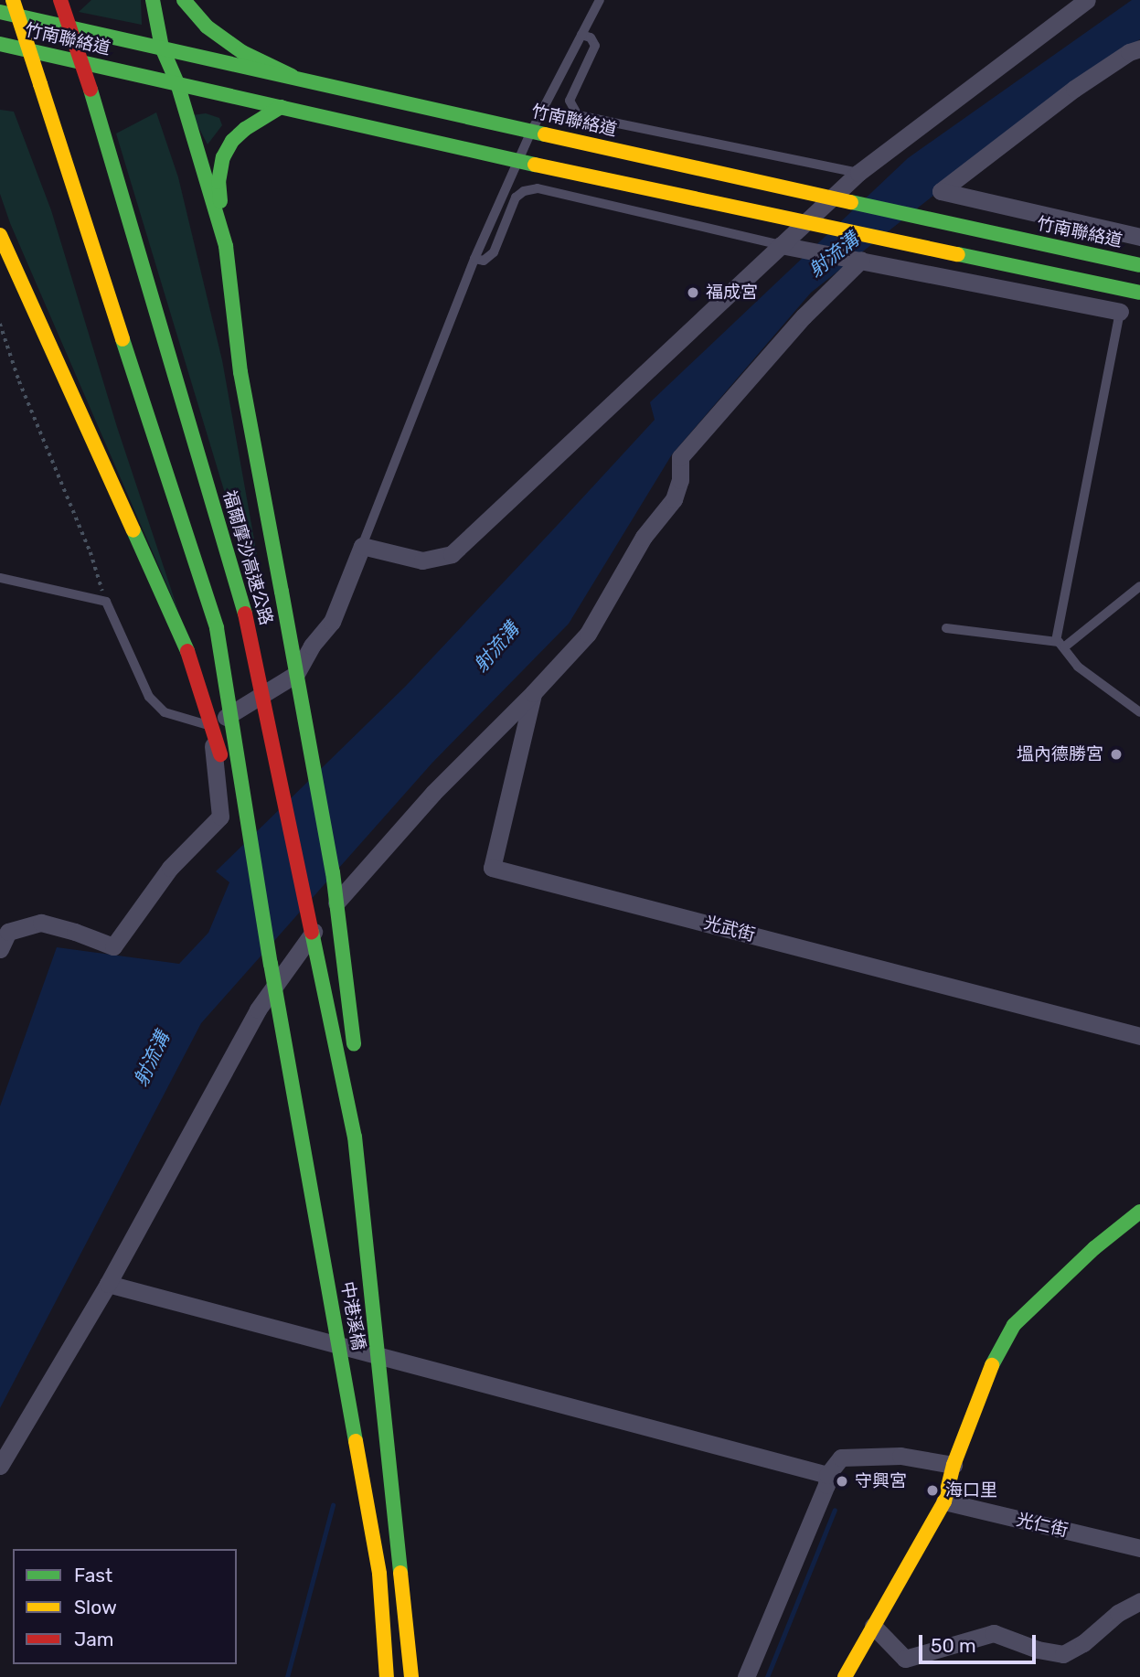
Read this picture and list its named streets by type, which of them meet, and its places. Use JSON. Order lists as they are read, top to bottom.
{
  "streets": {
    "main road": ["竹南聯絡道", "福爾摩沙高速公路", "中港溪橋"],
    "street": ["光武街", "光仁街"]
  },
  "crossings": [
    ["福爾摩沙高速公路", "中港溪橋"]
  ],
  "water": ["射流溝"],
  "places": [
    "福成宮",
    "塭內德勝宮",
    "守興宮",
    "海口里"
  ],
  "legend": ["Fast", "Slow", "Jam"],
  "scale_bar": "50 m"
}
